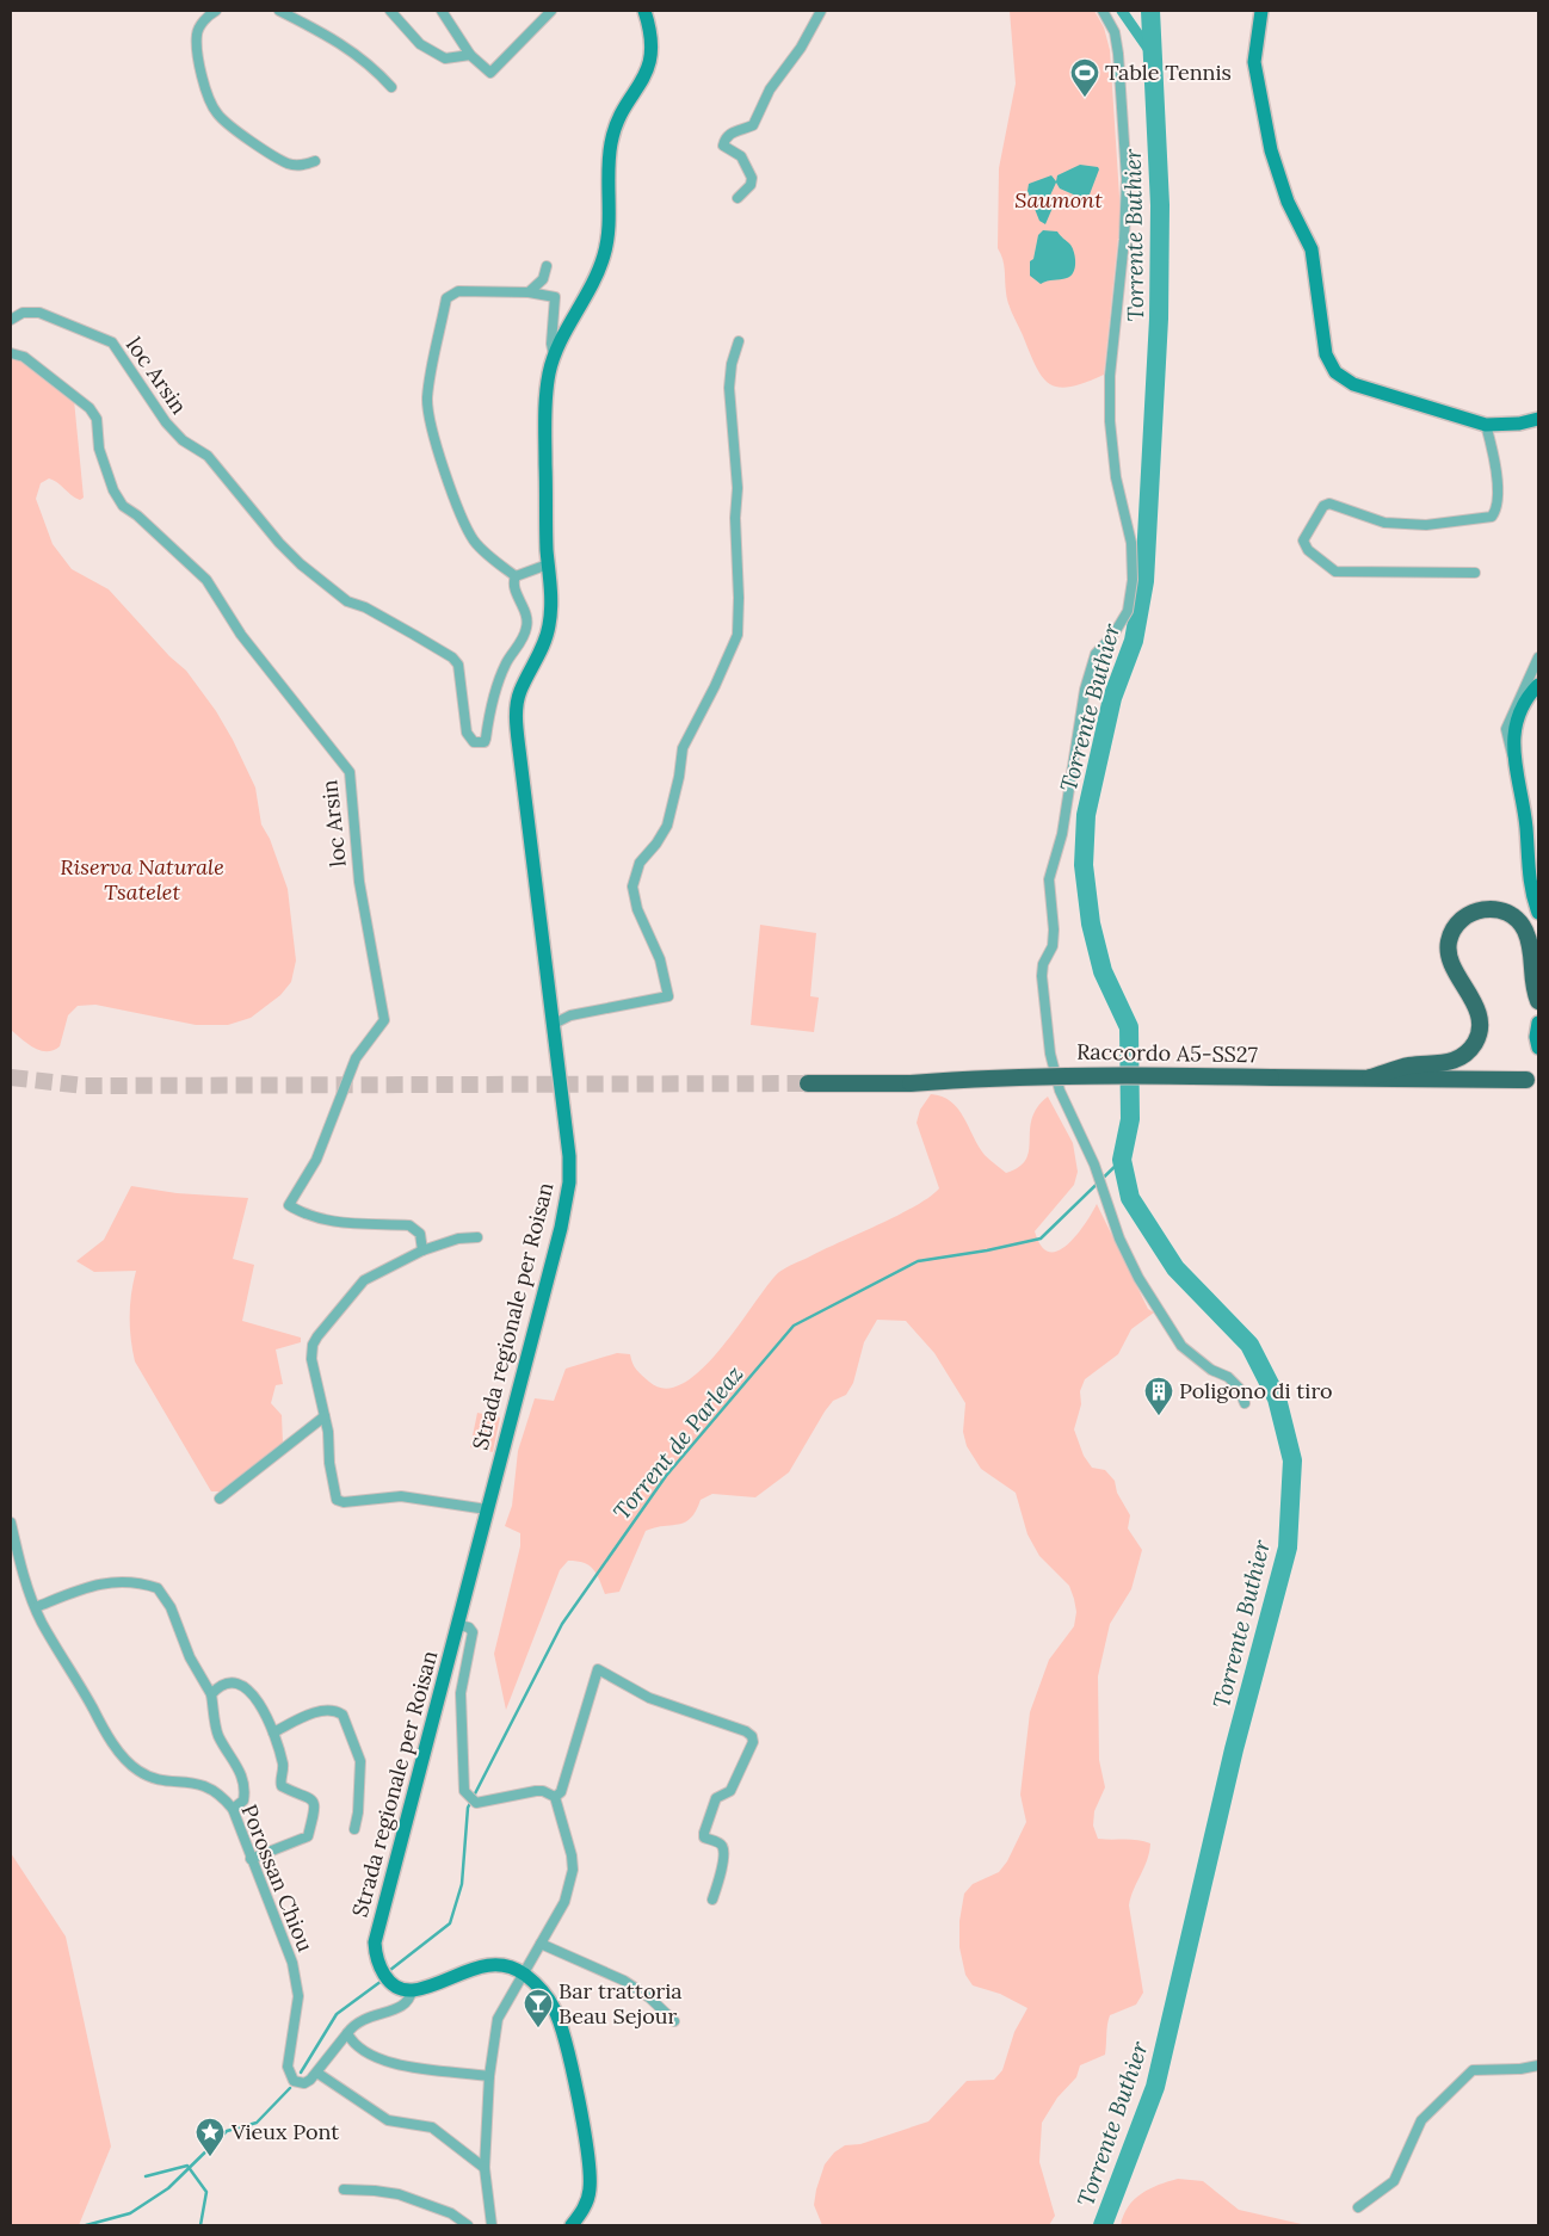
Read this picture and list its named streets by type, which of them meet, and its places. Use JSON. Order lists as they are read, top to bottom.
{
  "streets": {
    "highway": ["Raccordo A5-SS27"],
    "main road": ["Strada regionale per Roisan"],
    "street": ["loc Arsin", "Porossan Chiou"]
  },
  "water": ["Torrente Buthier", "Torrent de Parleaz"],
  "parks": ["Saumont", "Riserva Naturale Tsatelet"],
  "places": {
    "sports": ["Table Tennis"],
    "building": ["Poligono di tiro"],
    "bar": ["Bar trattoria Beau Sejour"],
    "place": ["Vieux Pont"]
  }
}
